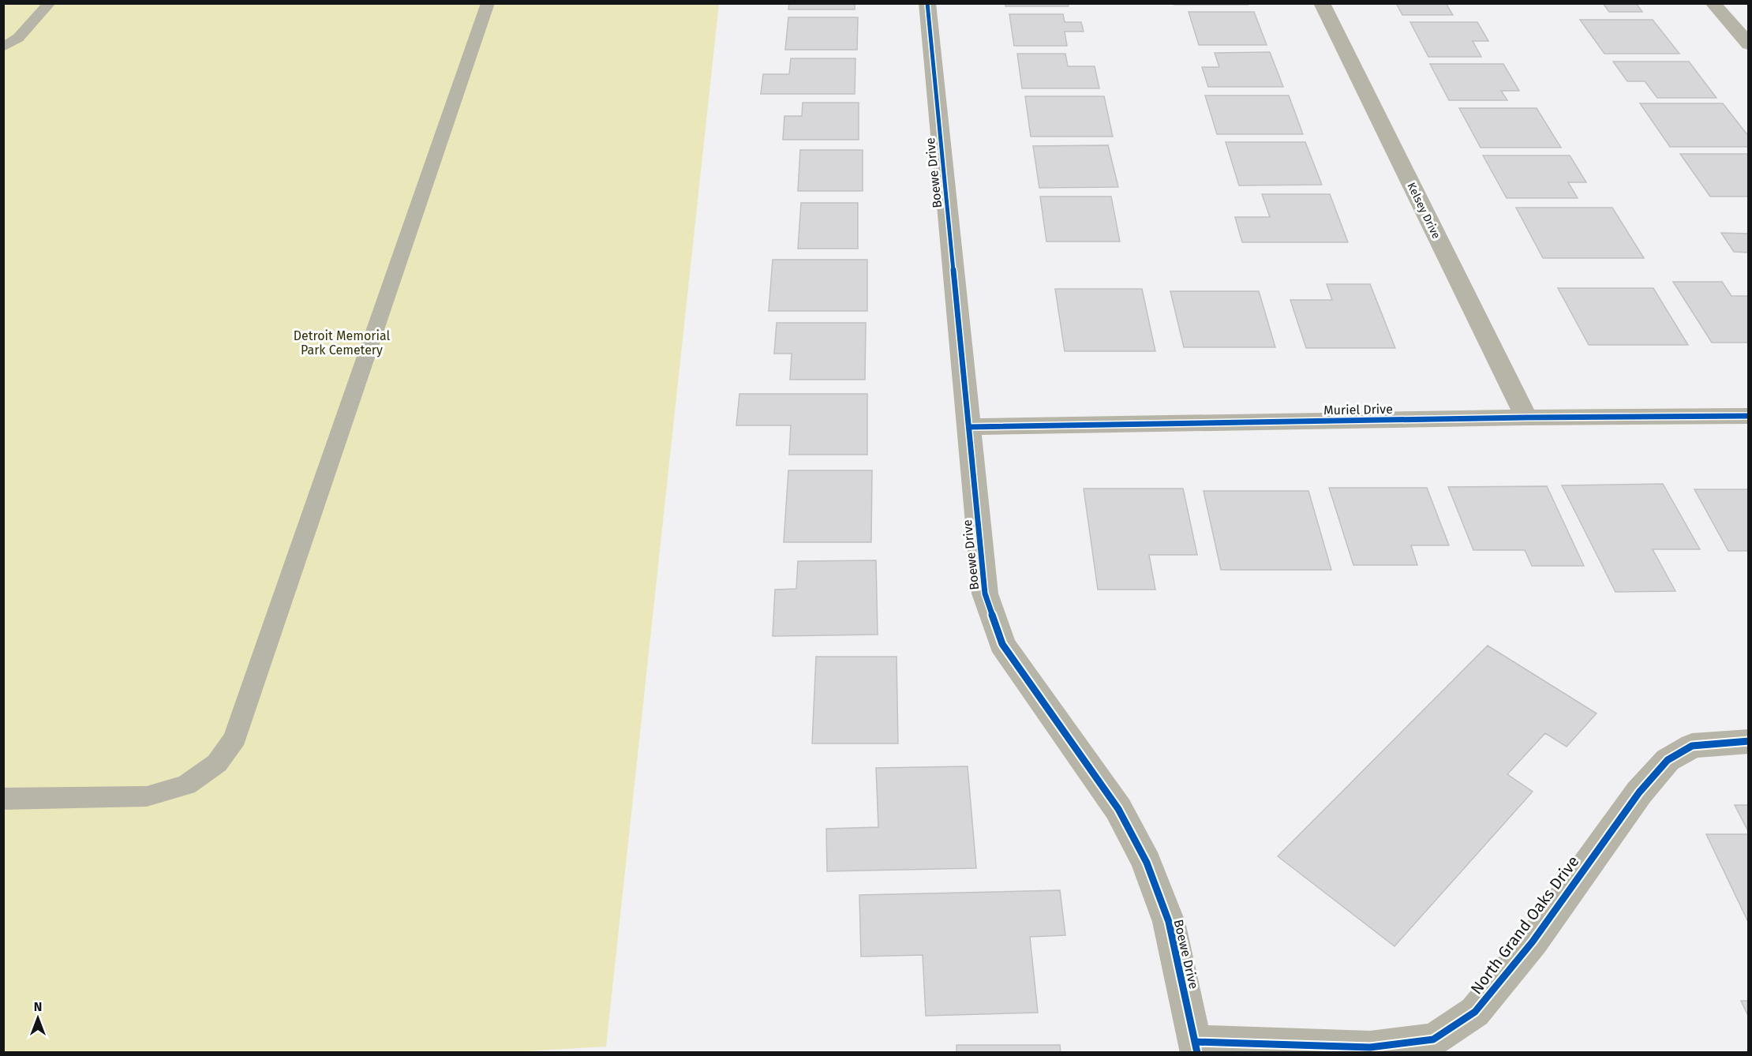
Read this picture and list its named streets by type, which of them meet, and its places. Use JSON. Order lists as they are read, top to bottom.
{
  "streets": {
    "street": [
      "Boewe Drive",
      "Kelsey Drive",
      "Muriel Drive",
      "North Grand Oaks Drive"
    ]
  },
  "crossings": [
    ["Boewe Drive", "Muriel Drive"],
    ["Boewe Drive", "North Grand Oaks Drive"],
    ["Kelsey Drive", "Muriel Drive"]
  ],
  "parks": ["Detroit Memorial Park Cemetery"],
  "north": "top"
}
